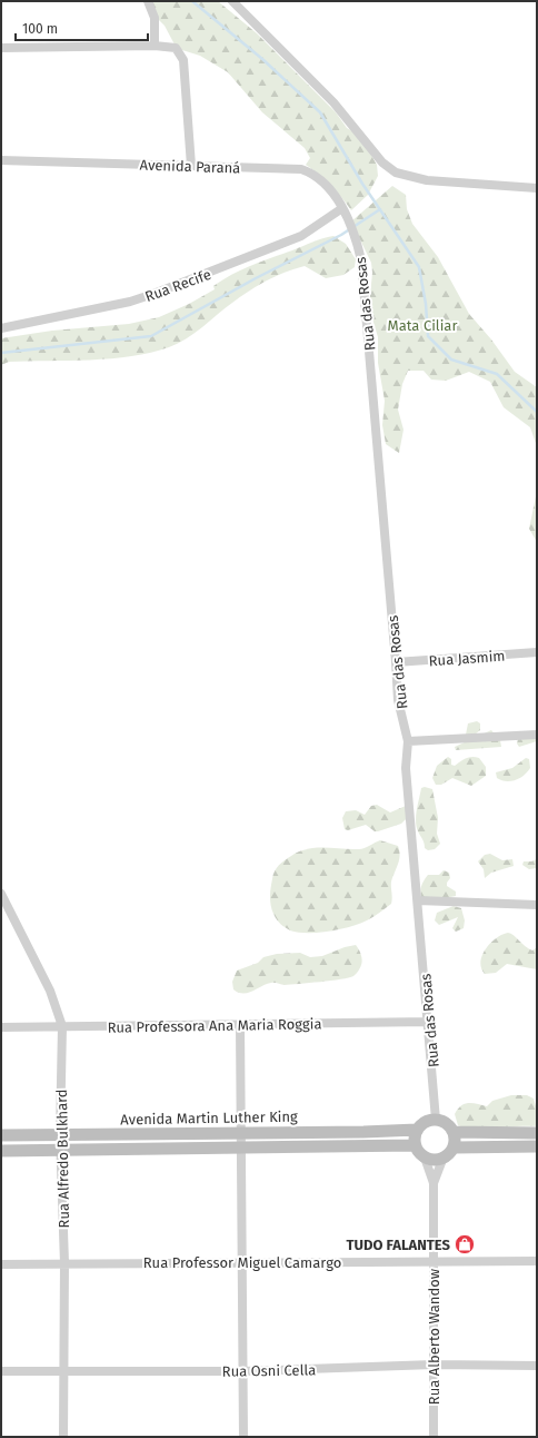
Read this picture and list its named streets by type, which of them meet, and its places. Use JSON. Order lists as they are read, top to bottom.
{
  "streets": {
    "main road": ["Avenida Martin Luther King"],
    "street": [
      "Avenida Paraná",
      "Rua Recife",
      "Rua das Rosas",
      "Rua Jasmim",
      "Rua Professora Ana Maria Roggia",
      "Rua Alfredo Bulkhard",
      "Rua Professor Miguel Camargo",
      "Rua Alberto Wandow",
      "Rua Osni Cella"
    ]
  },
  "crossings": [
    ["Avenida Paraná", "Rua Recife"],
    ["Avenida Paraná", "Rua das Rosas"],
    ["Rua das Rosas", "Rua Jasmim"],
    ["Rua das Rosas", "Rua Professora Ana Maria Roggia"],
    ["Rua das Rosas", "Avenida Martin Luther King"],
    ["Rua das Rosas", "Rua Alberto Wandow"],
    ["Rua Professora Ana Maria Roggia", "Rua Alfredo Bulkhard"],
    ["Avenida Martin Luther King", "Rua Alfredo Bulkhard"],
    ["Avenida Martin Luther King", "Rua Alberto Wandow"],
    ["Rua Alfredo Bulkhard", "Rua Professor Miguel Camargo"],
    ["Rua Alfredo Bulkhard", "Rua Osni Cella"],
    ["Rua Professor Miguel Camargo", "Rua Alberto Wandow"],
    ["Rua Alberto Wandow", "Rua Osni Cella"]
  ],
  "parks": ["Mata Ciliar"],
  "places": {
    "shop": ["TUDO FALANTES"]
  },
  "scale_bar": "100 m"
}
